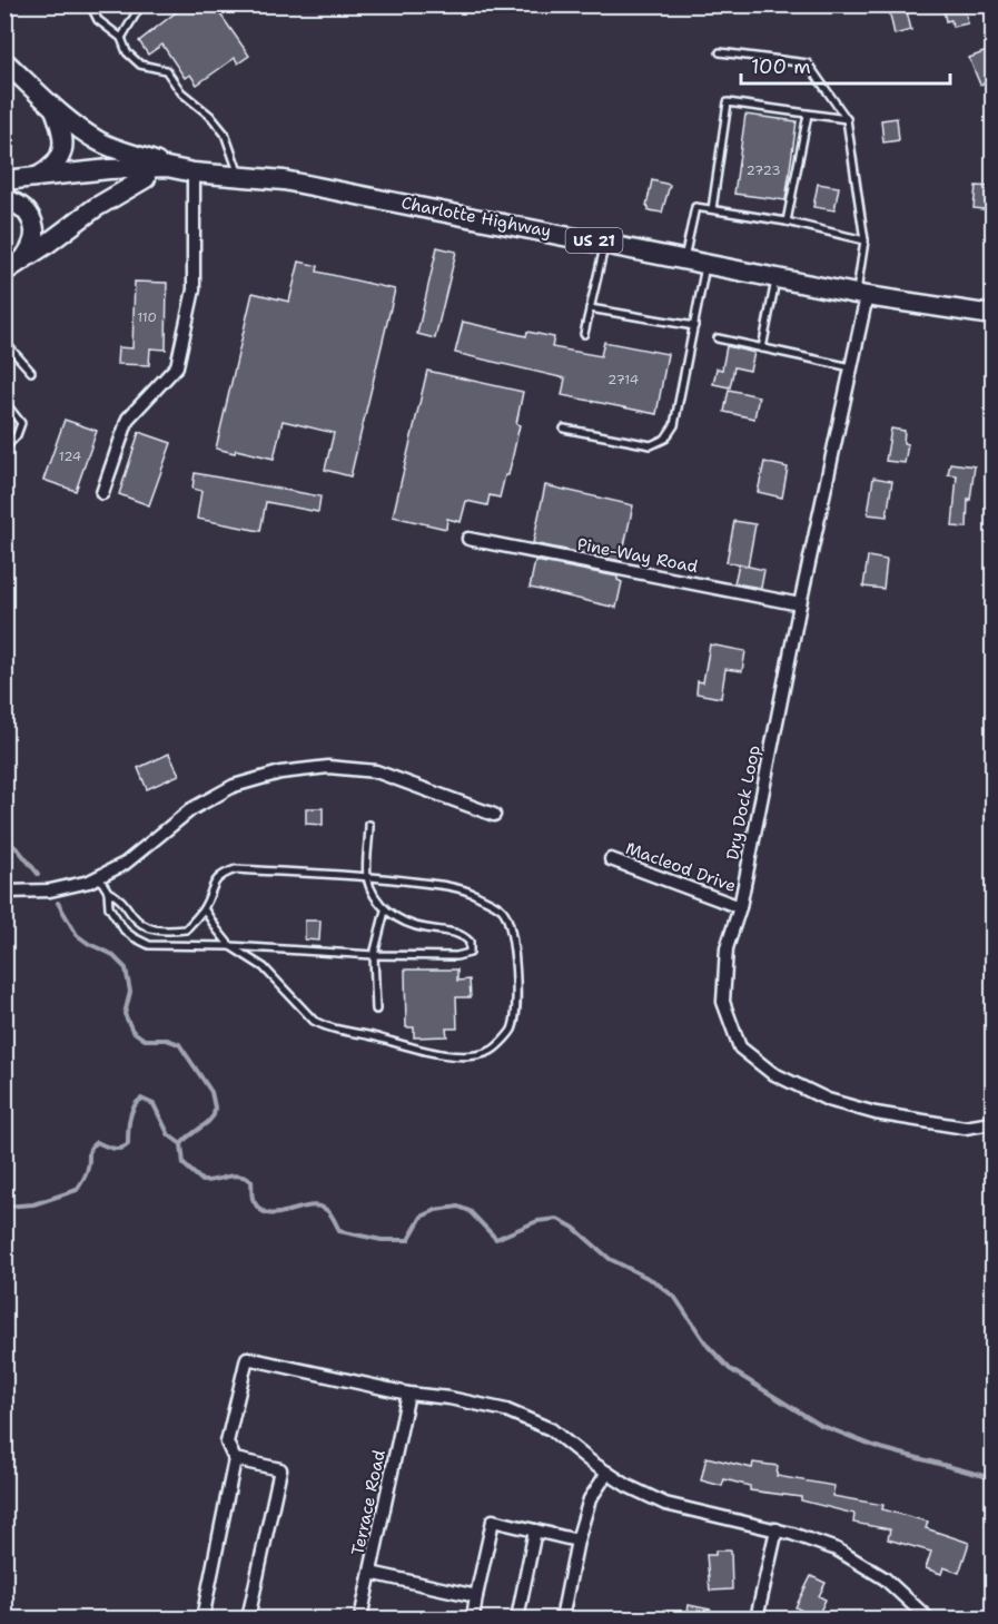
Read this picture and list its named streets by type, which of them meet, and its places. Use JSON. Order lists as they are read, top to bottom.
{
  "streets": {
    "main road": ["Charlotte Highway", "US 21"],
    "street": [
      "Pine-Way Road",
      "Dry Dock Loop",
      "Macleod Drive",
      "Terrace Road"
    ]
  },
  "crossings": [
    ["Charlotte Highway", "Dry Dock Loop"],
    ["Pine-Way Road", "Dry Dock Loop"],
    ["Dry Dock Loop", "Macleod Drive"]
  ],
  "house_numbers": [
    "2723",
    "110",
    "2714",
    "124"
  ],
  "scale_bar": "100 m"
}
